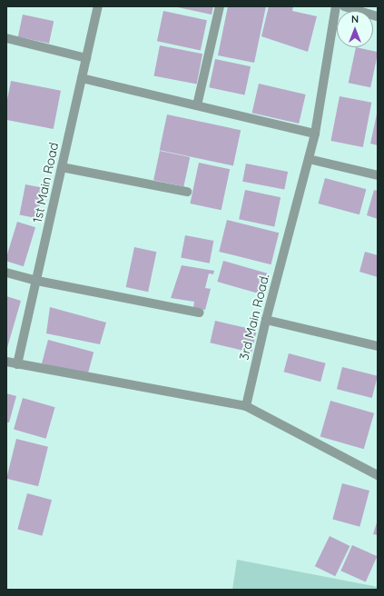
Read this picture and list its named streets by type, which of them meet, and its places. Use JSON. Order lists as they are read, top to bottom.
{
  "streets": {
    "street": ["1st Main Road", "3rd Main Road."]
  },
  "north": "top"
}
